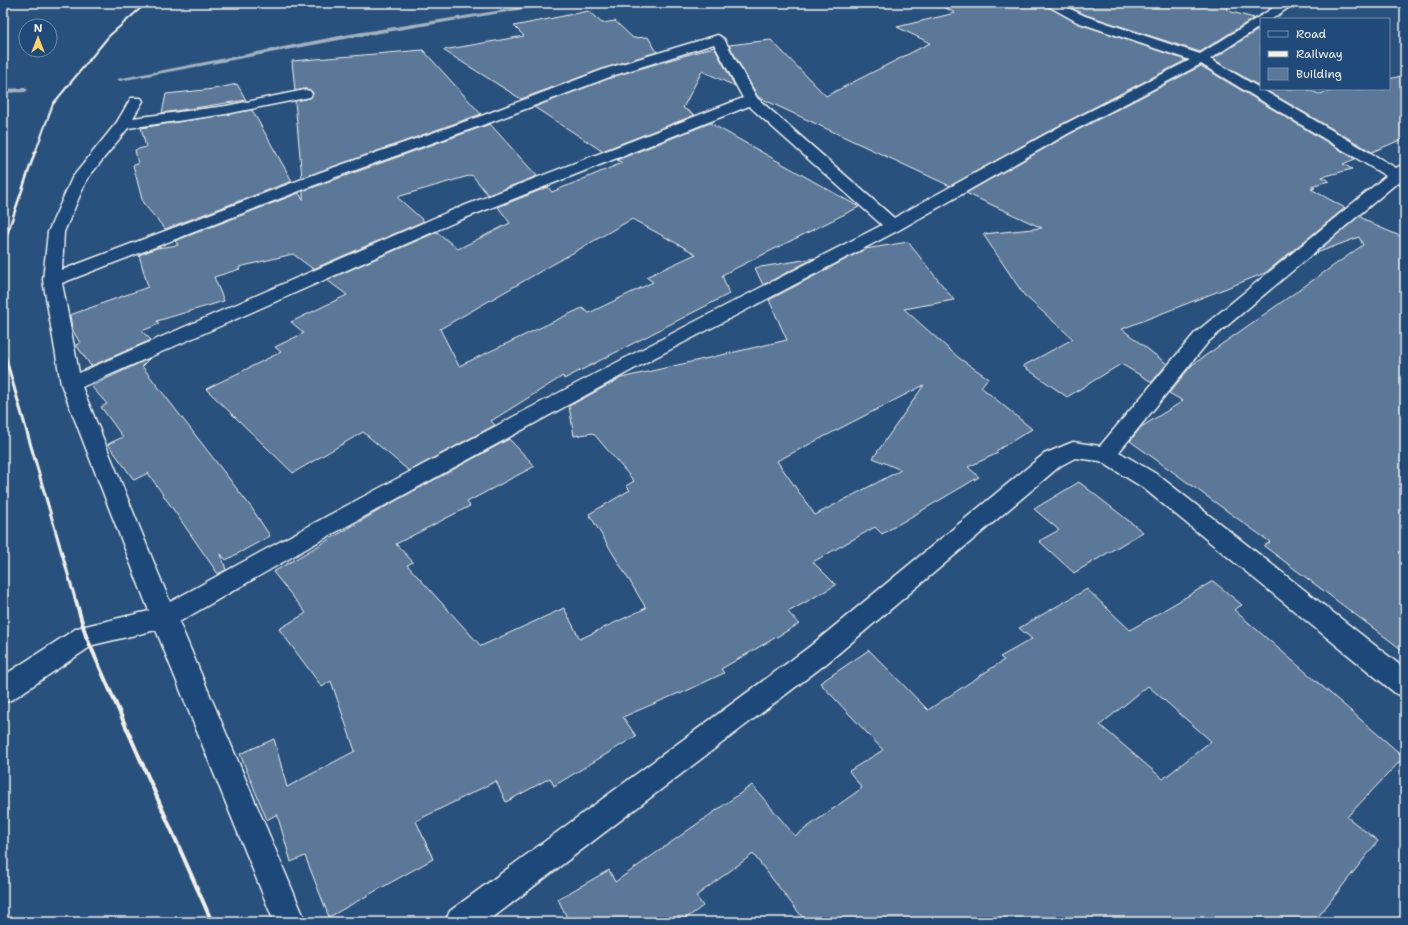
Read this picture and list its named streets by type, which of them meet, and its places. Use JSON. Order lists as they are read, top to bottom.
{
  "legend": ["Road", "Railway", "Building"],
  "north": "top"
}
